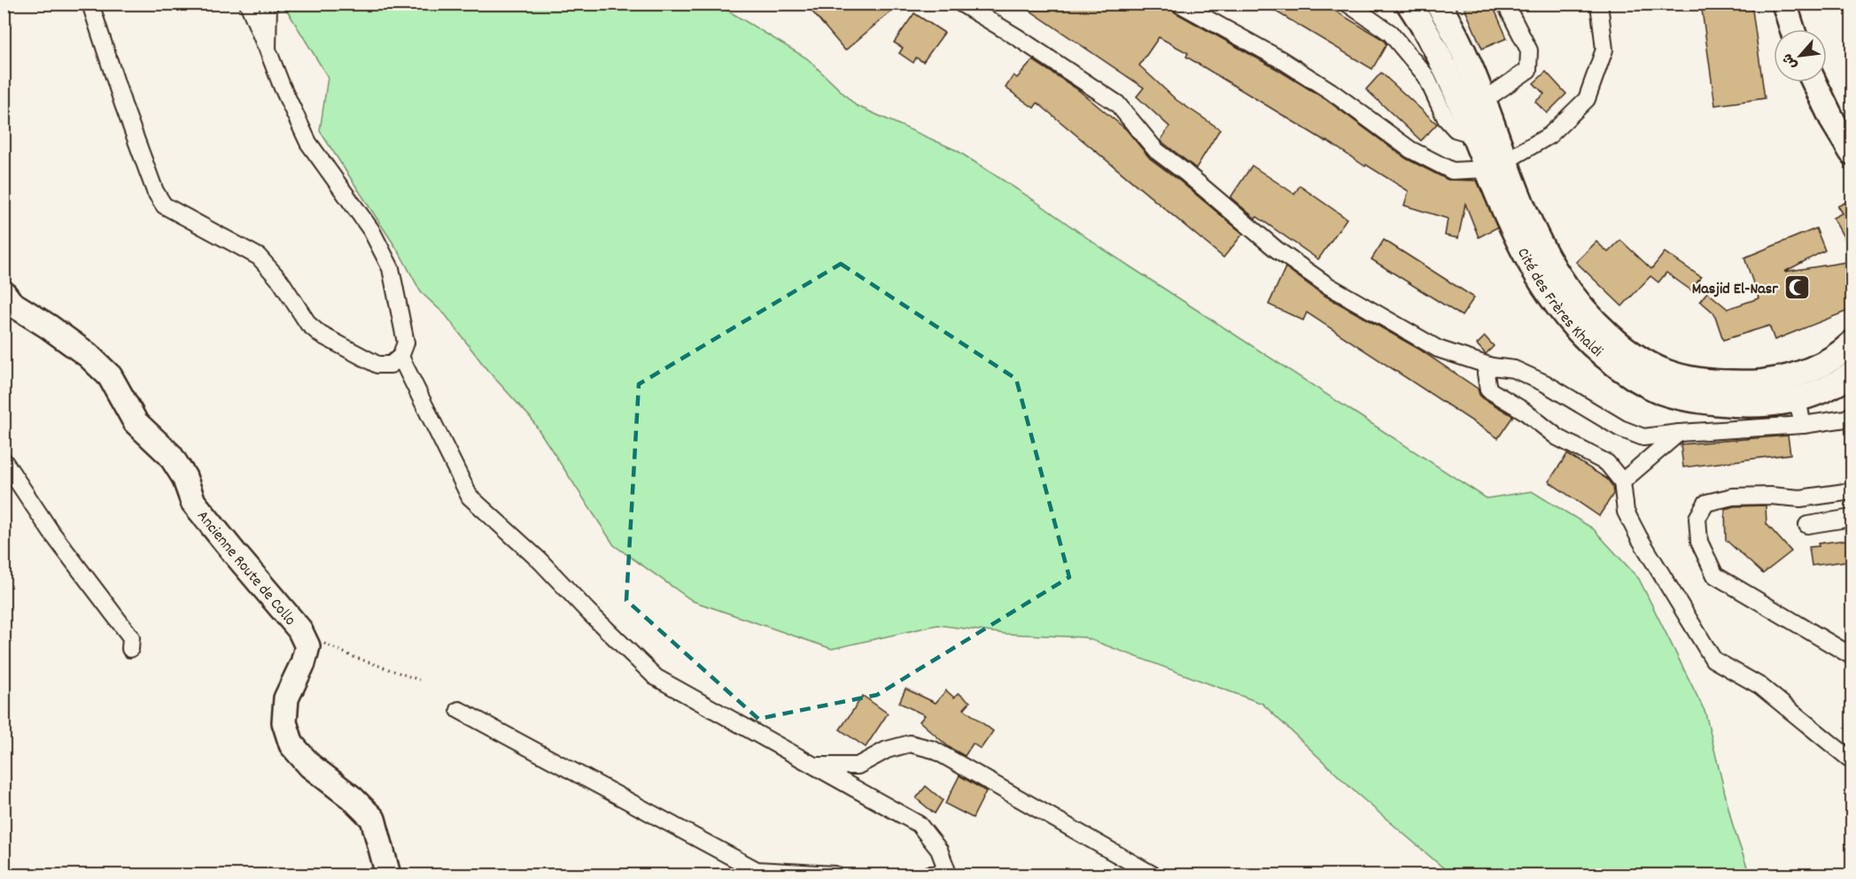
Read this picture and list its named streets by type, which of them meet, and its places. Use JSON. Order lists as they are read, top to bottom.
{
  "streets": {
    "main road": ["Cité des Frères Khaldi", "Ancienne Route de Collo"]
  },
  "places": {
    "mosque": ["Masjid El-Nasr"]
  },
  "north": "bottom left"
}
